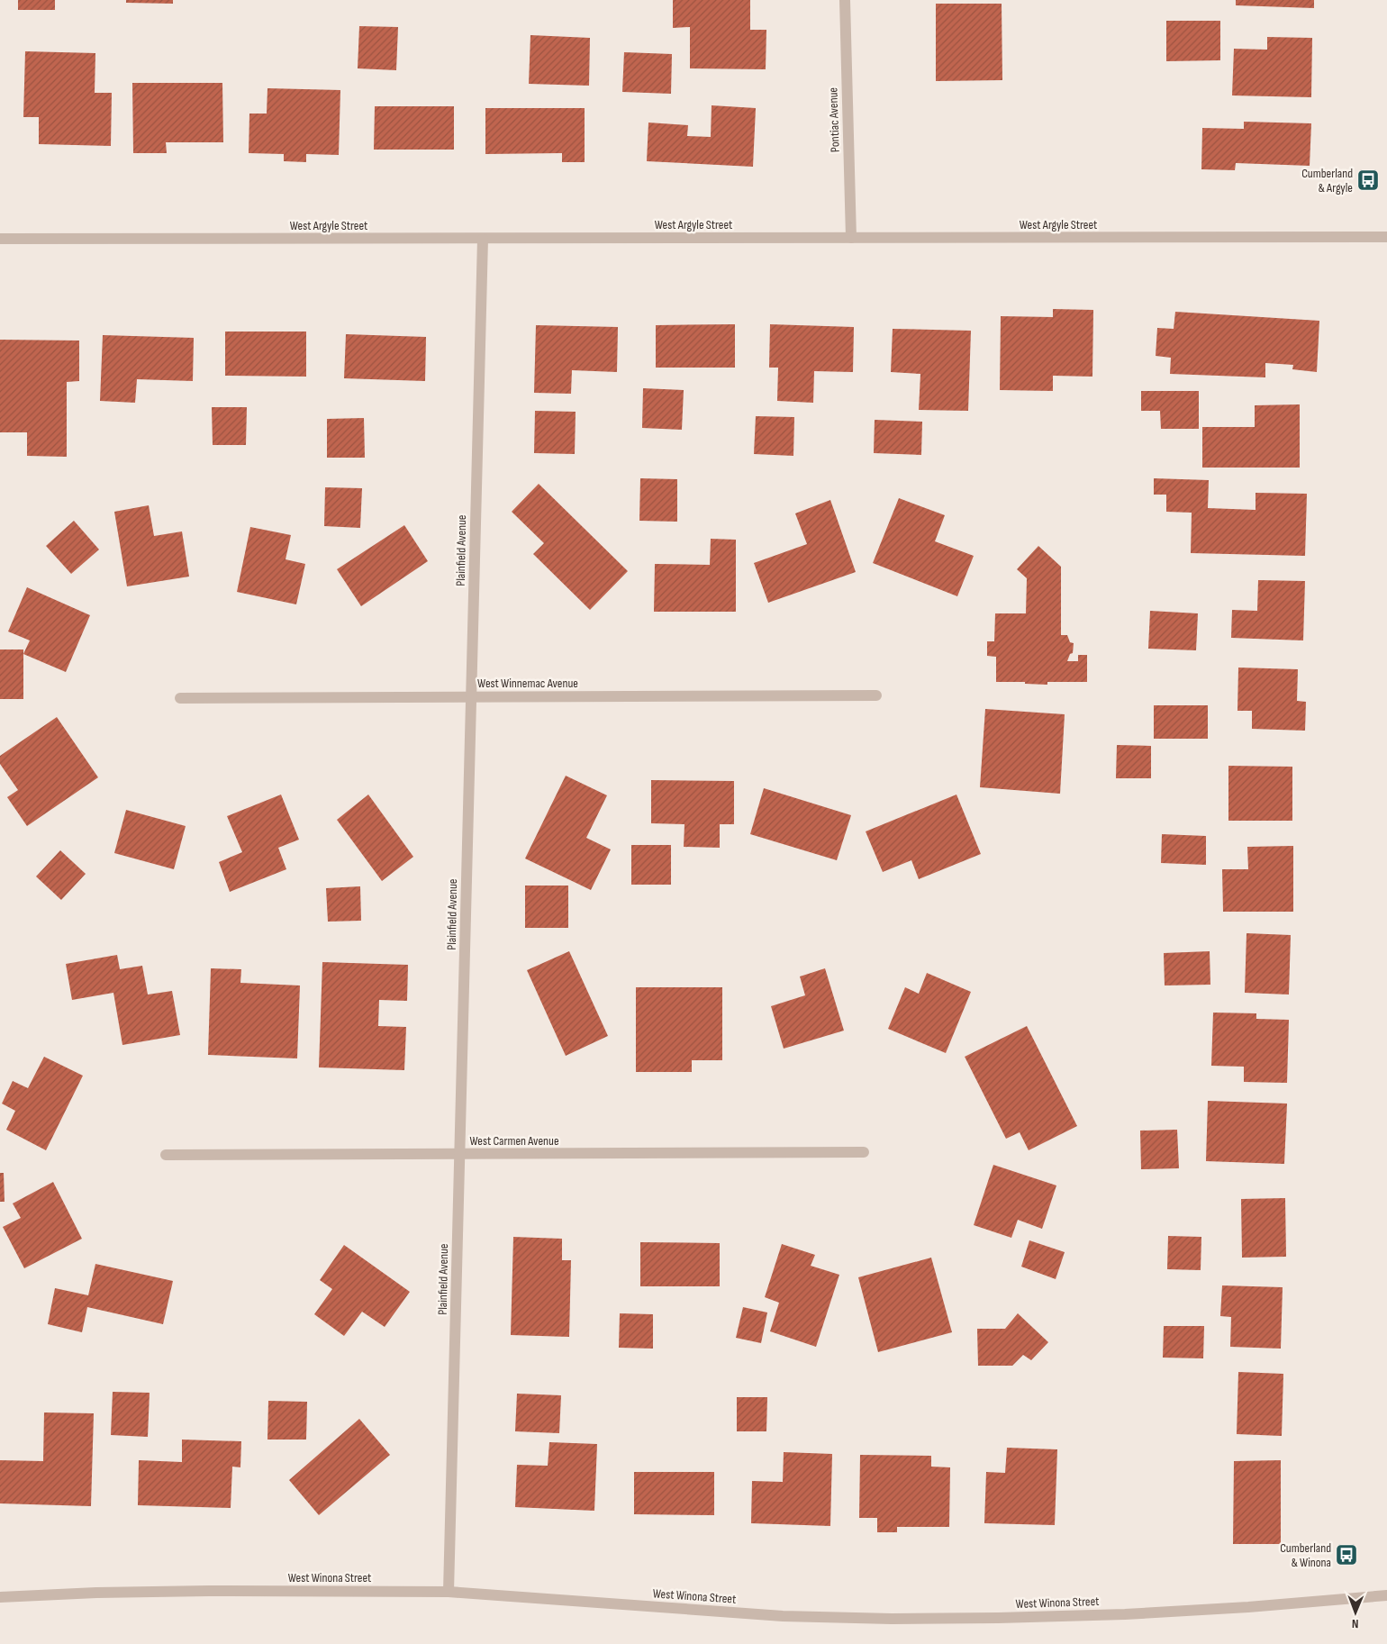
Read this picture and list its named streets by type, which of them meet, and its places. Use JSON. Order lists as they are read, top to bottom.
{
  "streets": {
    "street": [
      "Pontiac Avenue",
      "West Argyle Street",
      "Plainfield Avenue",
      "West Winnemac Avenue",
      "West Carmen Avenue",
      "West Winona Street"
    ]
  },
  "crossings": [
    ["Pontiac Avenue", "West Argyle Street"],
    ["West Argyle Street", "Plainfield Avenue"],
    ["Plainfield Avenue", "West Winnemac Avenue"],
    ["Plainfield Avenue", "West Carmen Avenue"],
    ["Plainfield Avenue", "West Winona Street"]
  ],
  "places": {
    "bus stop": ["Cumberland & Argyle", "Cumberland & Winona"]
  },
  "north": "bottom"
}
